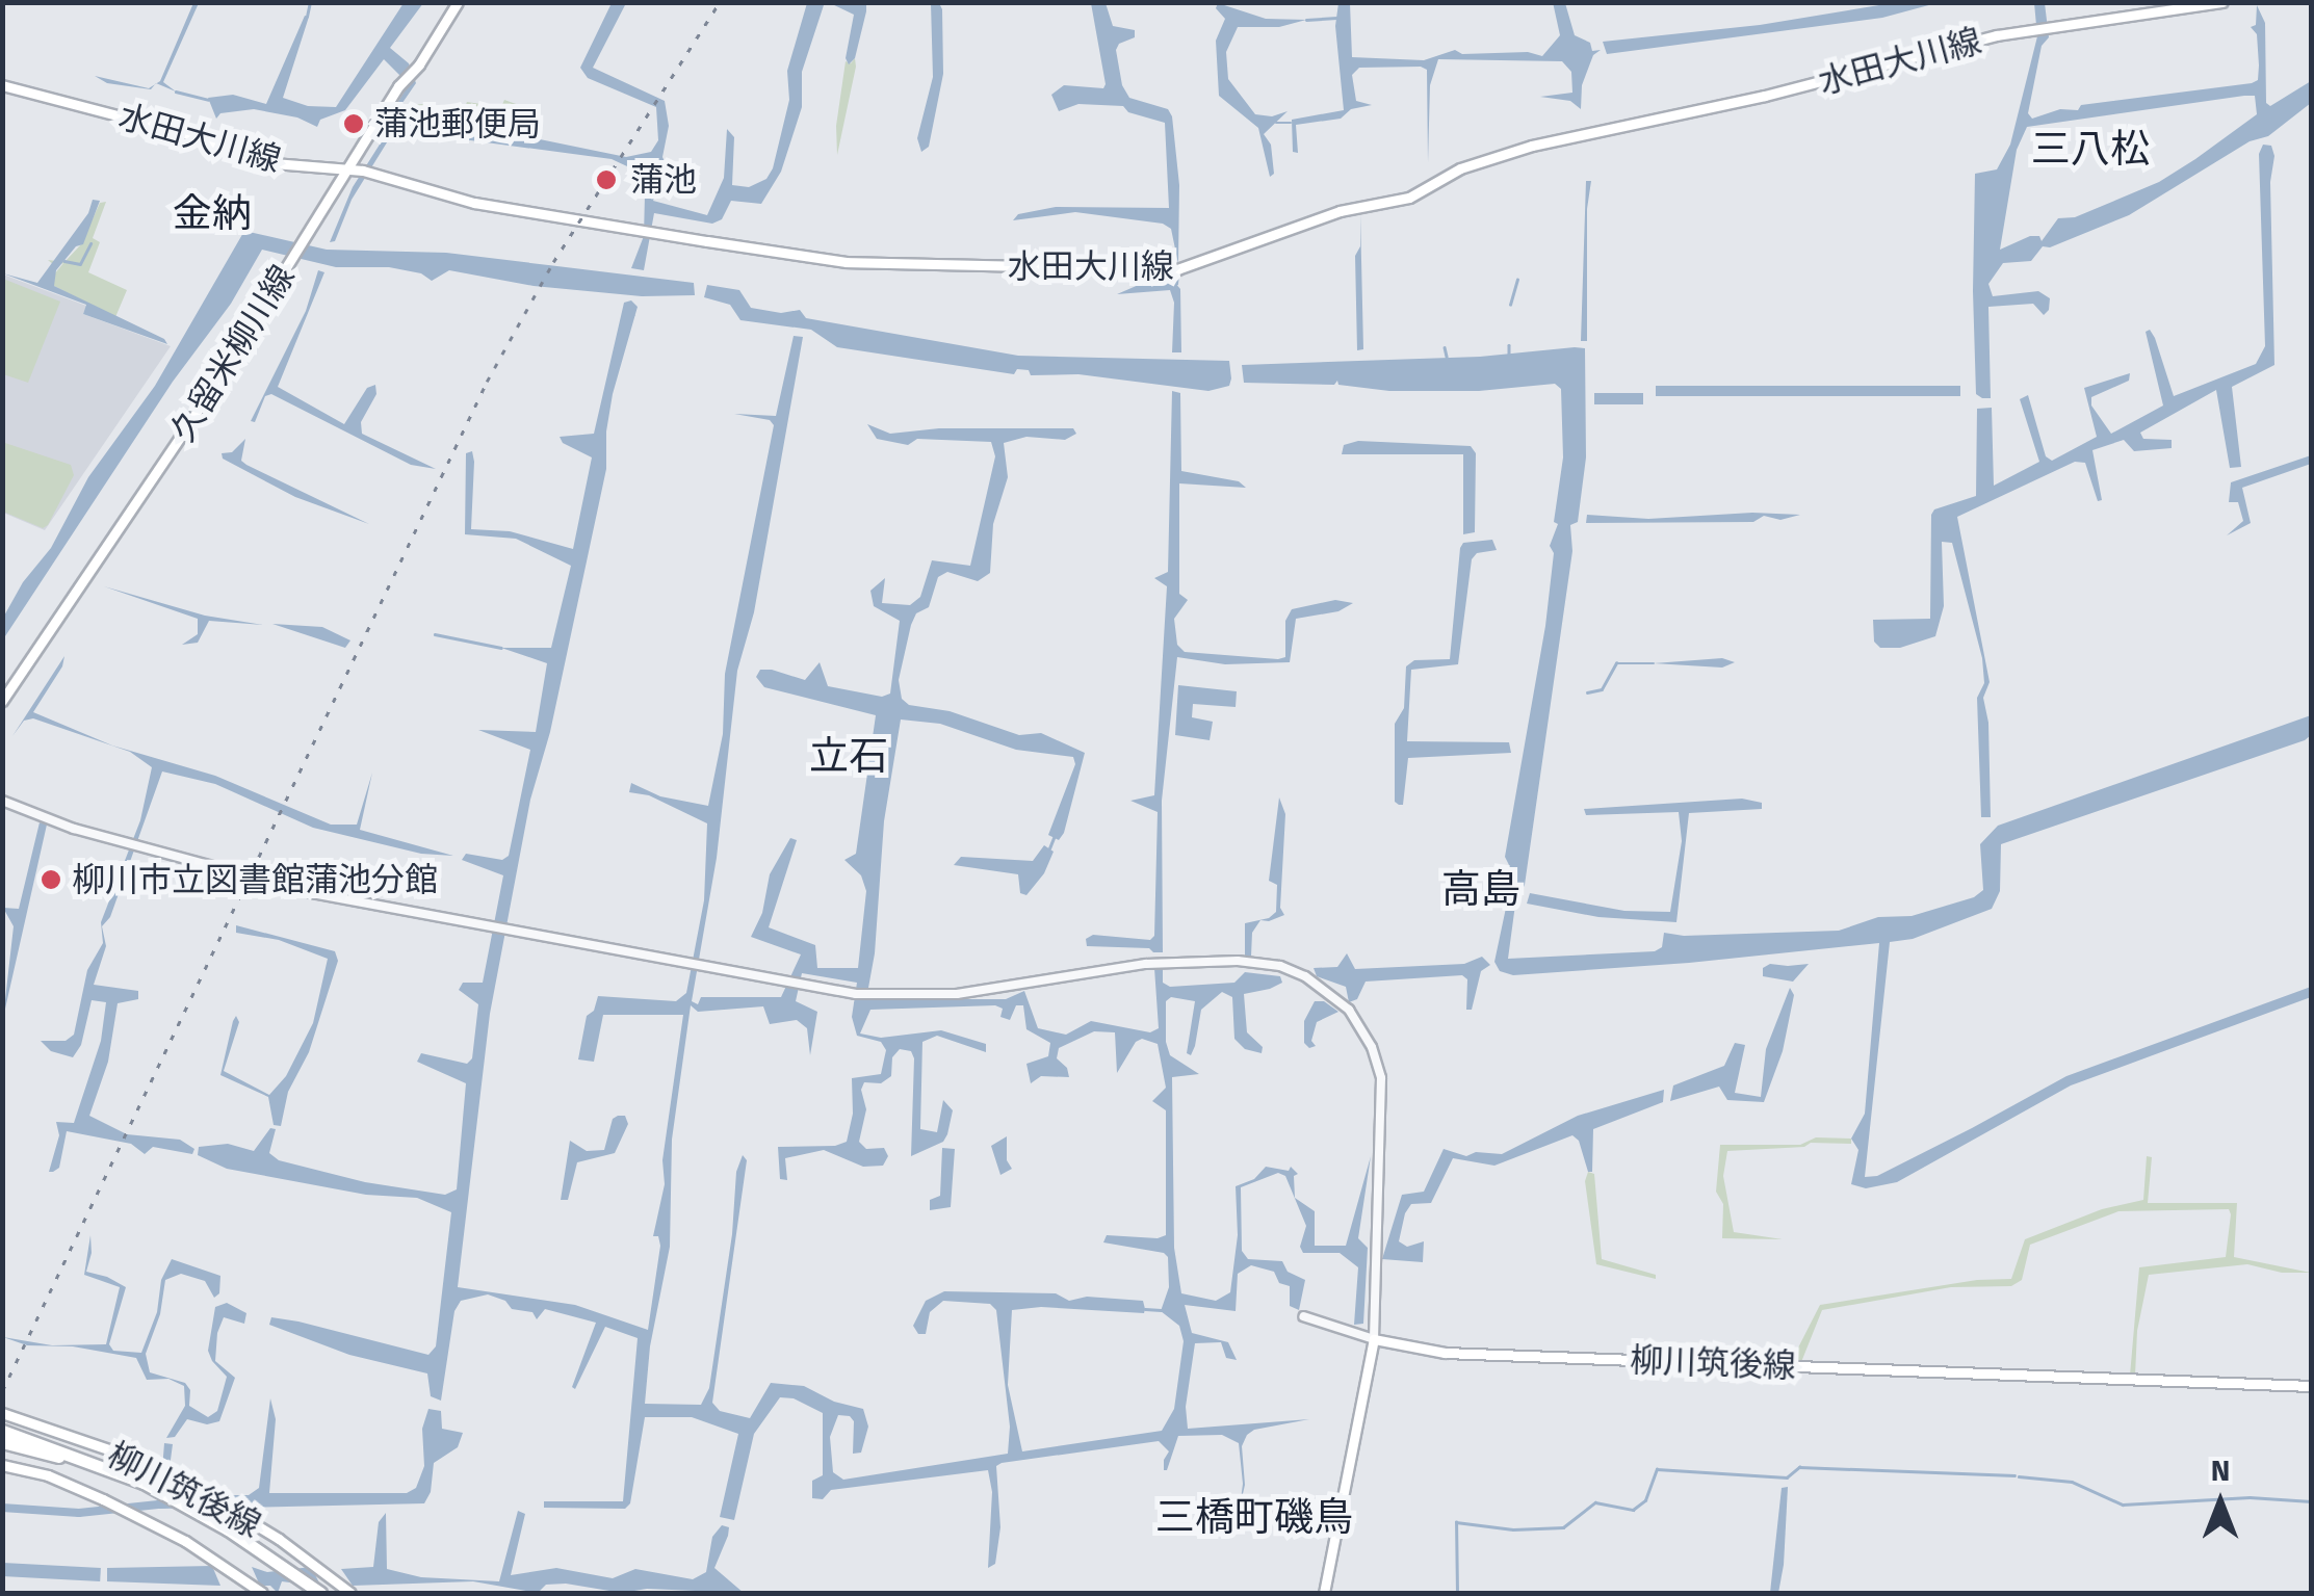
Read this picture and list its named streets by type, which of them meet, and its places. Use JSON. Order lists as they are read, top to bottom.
{
  "streets": {
    "main road": ["水田大川線", "久留米柳川線", "柳川筑後線"]
  },
  "crossings": [
    ["水田大川線", "久留米柳川線"]
  ],
  "districts": [
    "三八松",
    "金納",
    "立石",
    "高島",
    "三橋町磯鳥"
  ],
  "places": ["蒲池郵便局", "蒲池", "柳川市立図書館蒲池分館"],
  "north": "top"
}
